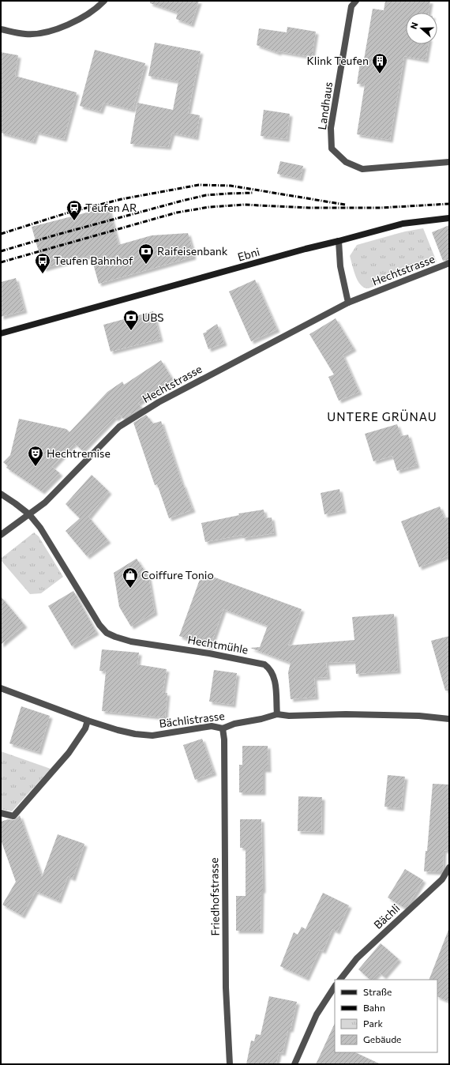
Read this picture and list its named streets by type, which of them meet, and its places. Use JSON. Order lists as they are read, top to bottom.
{
  "streets": {
    "main road": ["Ebni"],
    "street": [
      "Landhaus",
      "Hechtstrasse",
      "Hechtmühle",
      "Bächlistrasse",
      "Friedhofstrasse",
      "Bächli"
    ]
  },
  "crossings": [
    ["Hechtstrasse", "Hechtmühle"],
    ["Hechtmühle", "Bächlistrasse"],
    ["Bächlistrasse", "Friedhofstrasse"]
  ],
  "districts": ["UNTERE GRÜNAU"],
  "places": {
    "building": ["Klink Teufen"],
    "station": ["Teufen AR"],
    "bank": ["Raifeisenbank", "UBS"],
    "bus stop": ["Teufen Bahnhof"],
    "theatre": ["Hechtremise"],
    "shop": ["Coiffure Tonio"]
  },
  "legend": [
    "Straße",
    "Bahn",
    "Park",
    "Gebäude"
  ],
  "north": "left"
}
